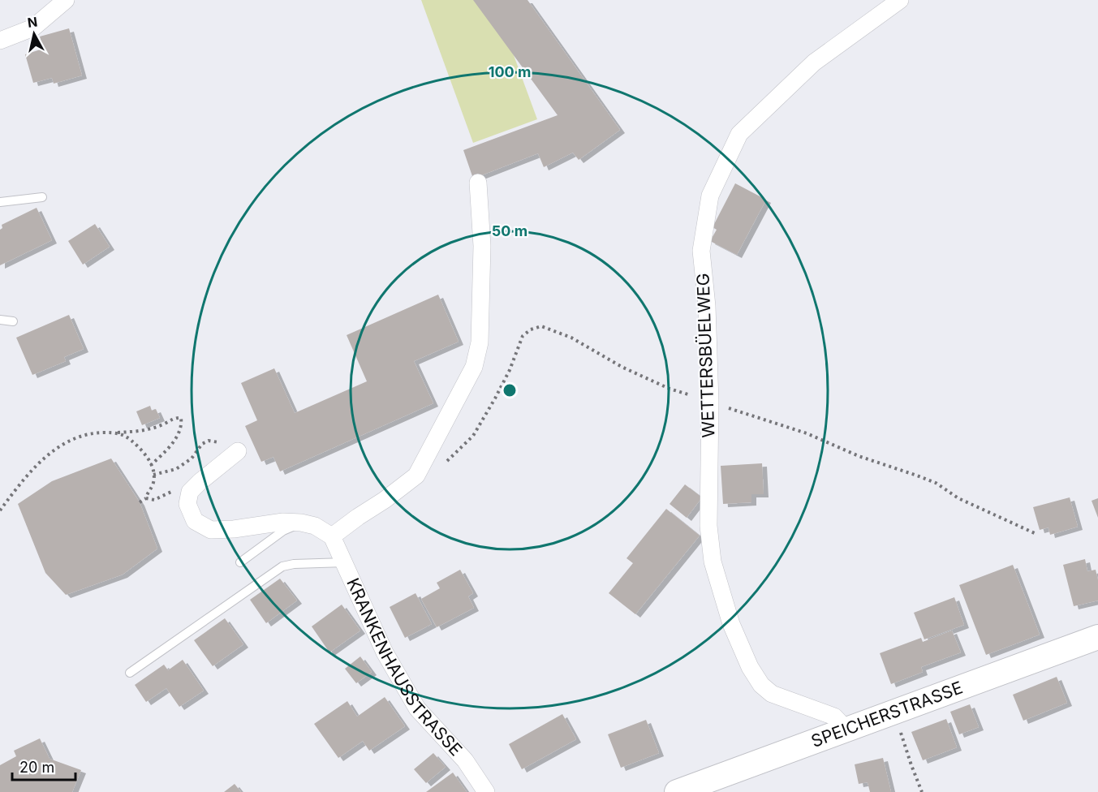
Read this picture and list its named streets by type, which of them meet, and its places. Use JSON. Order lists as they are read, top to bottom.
{
  "streets": {
    "main road": ["SPEICHERSTRASSE"],
    "street": ["WETTERSBÜELWEG", "KRANKENHAUSSTRASSE"]
  },
  "crossings": [
    ["WETTERSBÜELWEG", "SPEICHERSTRASSE"]
  ],
  "scale_bar": "20 m",
  "north": "top",
  "rings": ["100 m", "50 m"]
}
